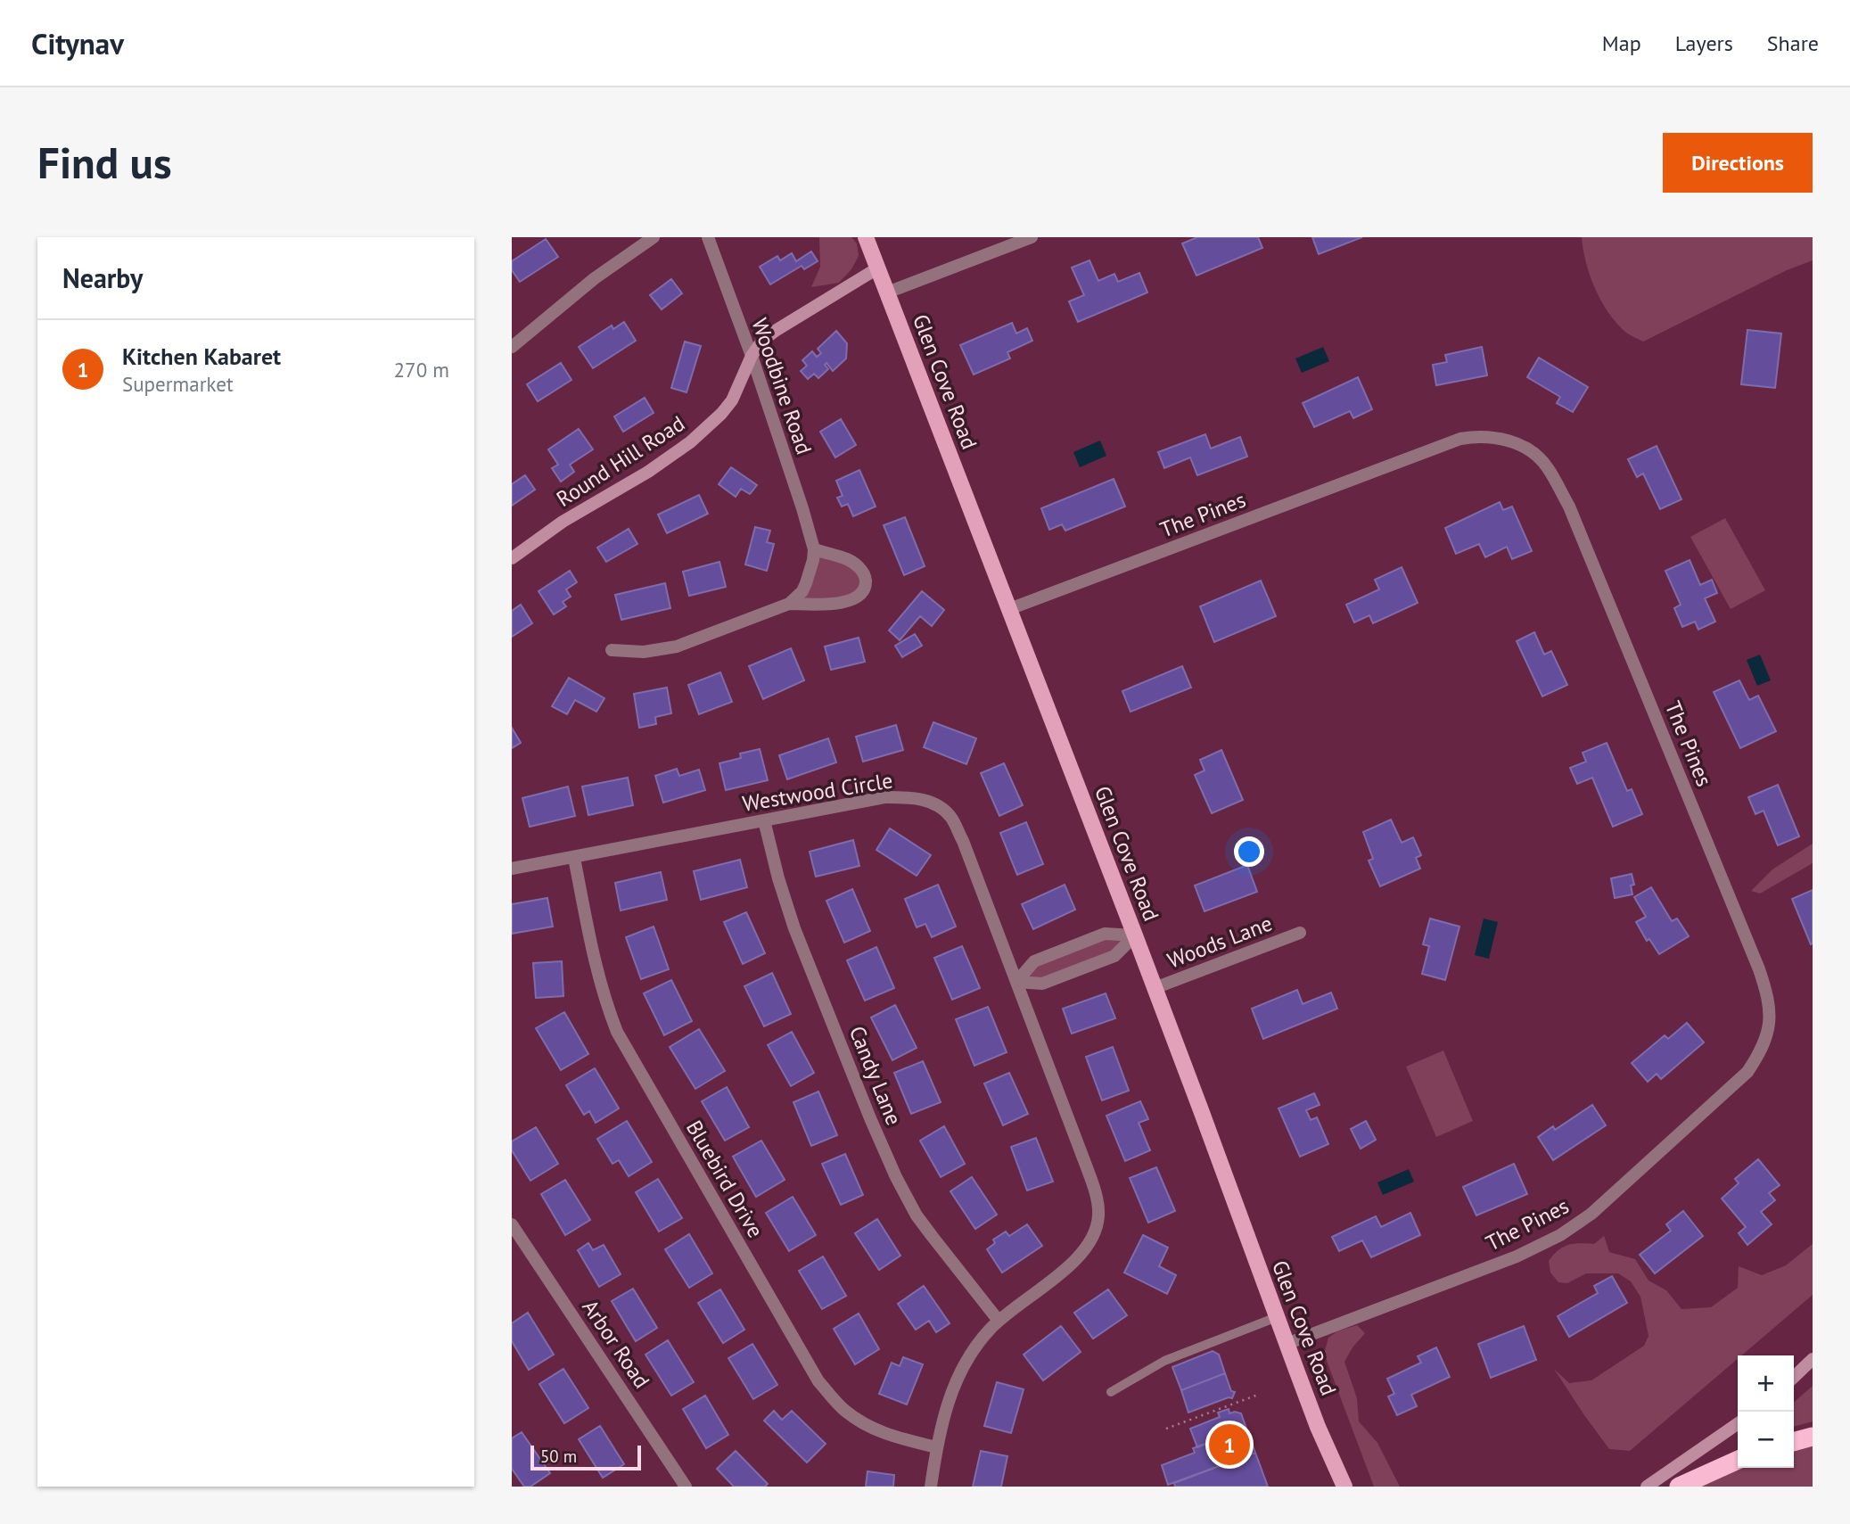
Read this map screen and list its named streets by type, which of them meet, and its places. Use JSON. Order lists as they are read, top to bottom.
{
  "streets": {
    "main road": ["Glen Cove Road"],
    "street": [
      "Woodbine Road",
      "Round Hill Road",
      "The Pines",
      "Westwood Circle",
      "Woods Lane",
      "Candy Lane",
      "Bluebird Drive",
      "Arbor Road"
    ]
  },
  "crossings": [
    ["Glen Cove Road", "Round Hill Road"],
    ["Glen Cove Road", "The Pines"],
    ["Glen Cove Road", "Woods Lane"],
    ["Woodbine Road", "Round Hill Road"],
    ["Westwood Circle", "Candy Lane"],
    ["Westwood Circle", "Bluebird Drive"]
  ],
  "scale_bar": "50 m",
  "page": {
    "header": "Citynav",
    "nav": ["Map", "Layers", "Share"],
    "buttons": "Directions",
    "title": "Find us",
    "heading": "Nearby",
    "list": [
      {
        "mark": "1",
        "name": "Kitchen Kabaret",
        "note": "Supermarket",
        "value": "270 m"
      }
    ],
    "map_buttons": ["+", "−"],
    "pins": "1",
    "scale": "50 m"
  }
}
